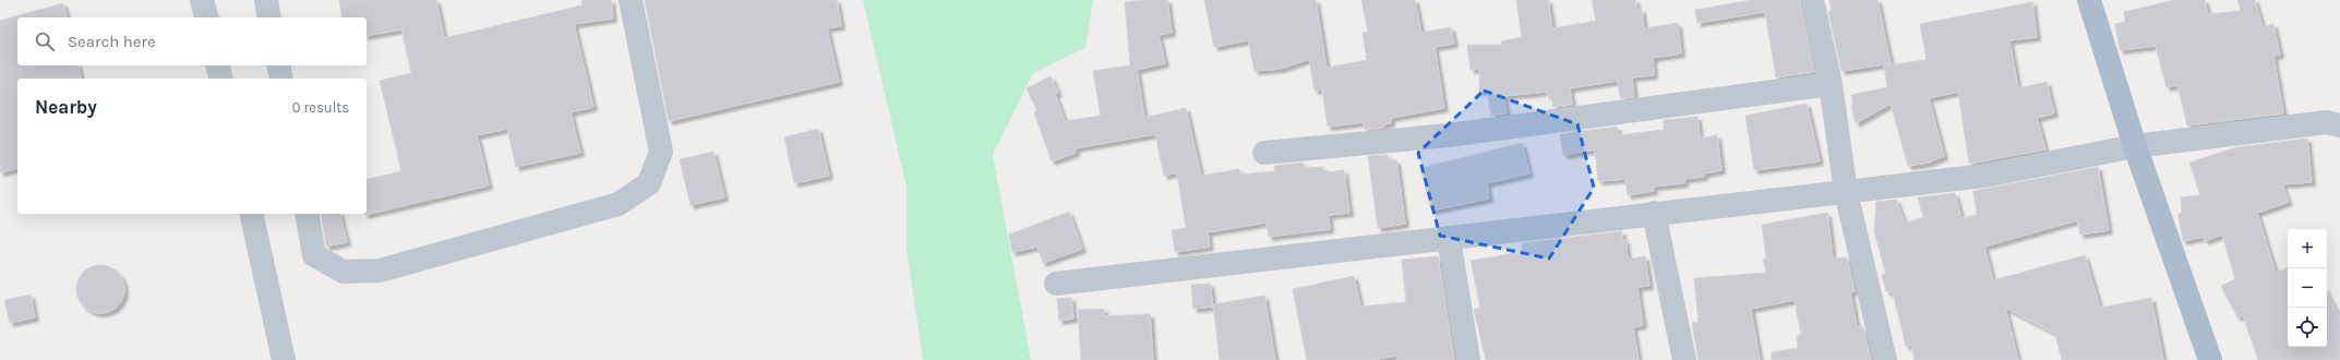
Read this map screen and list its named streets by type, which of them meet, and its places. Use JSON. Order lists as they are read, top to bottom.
{
  "page": {
    "search": "Search here",
    "heading": ["Nearby", "0 results"],
    "map_buttons": ["+", "−"]
  }
}
